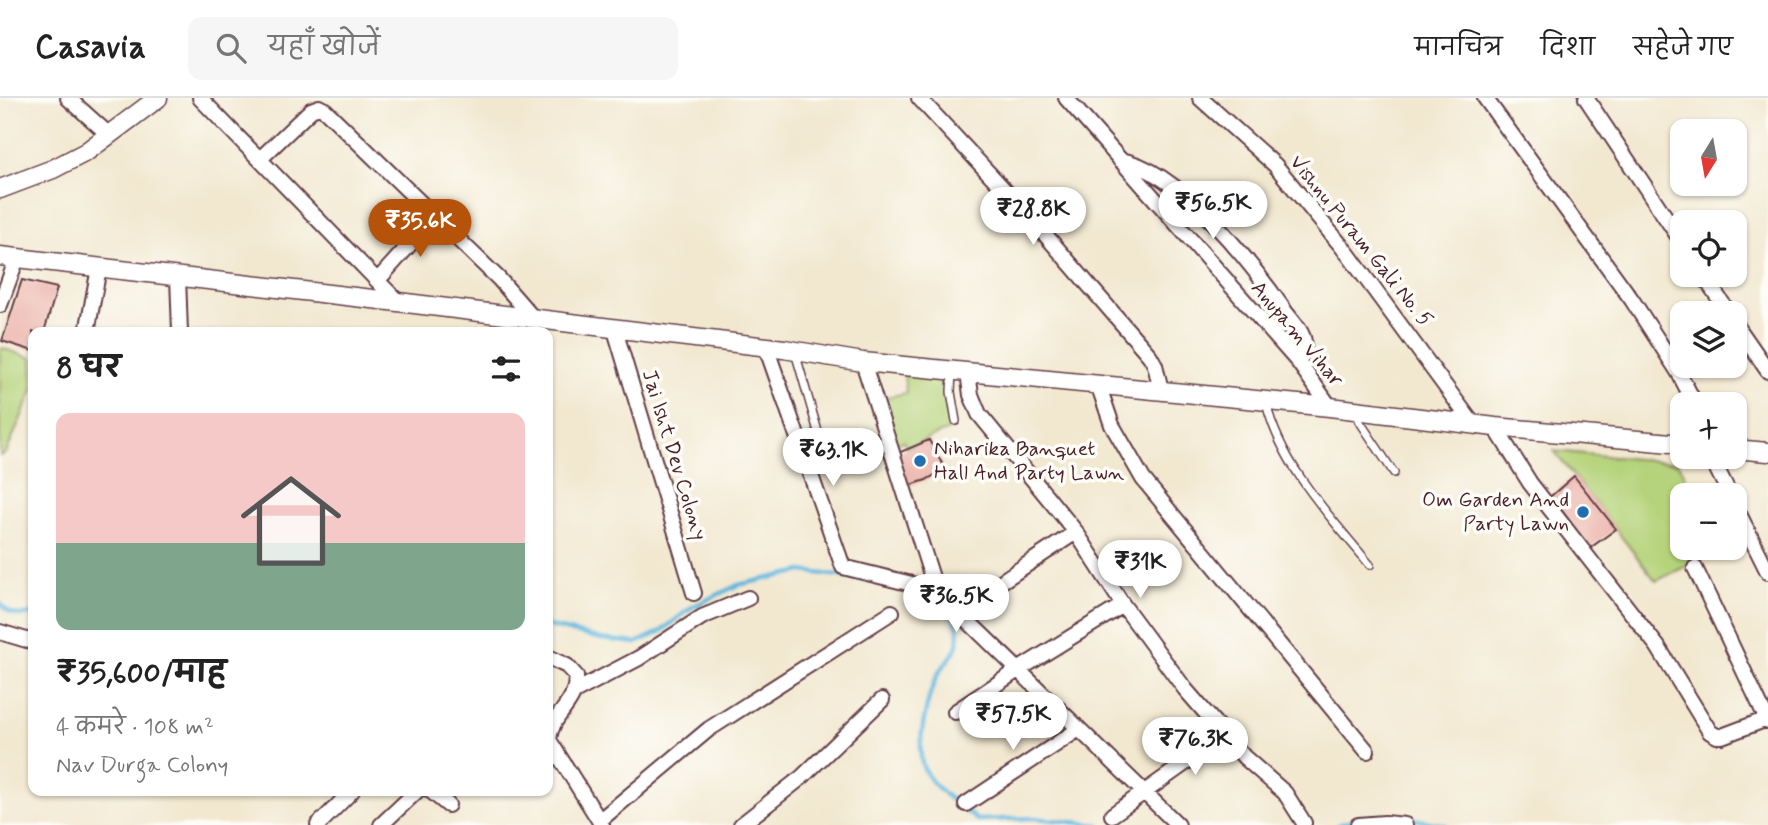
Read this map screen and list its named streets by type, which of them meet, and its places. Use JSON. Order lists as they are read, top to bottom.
{
  "streets": {
    "street": ["Vishnu Puram Gali No. 5", "Anupam Vihar", "Jai Isht Dev Colony"]
  },
  "places": ["Niharika Banquet Hall And Party Lawn", "Om Garden And Party Lawn"],
  "north": "bottom",
  "page": {
    "header": "Casavia",
    "search": "यहाँ खोजें",
    "nav": ["मानचित्र", "दिशा", "सहेजे गए"],
    "map_buttons": ["+", "−"],
    "price": [
      "₹56.5K",
      "₹28.8K",
      "₹35.6K",
      "₹63.1K",
      "₹31K",
      "₹36.5K",
      "₹57.5K",
      "₹76.3K"
    ],
    "heading": "8 घर",
    "list": [
      {
        "name": "₹35,600/माह",
        "note": "4 कमरे · 108 m² · Nav Durga Colony"
      }
    ]
  }
}
